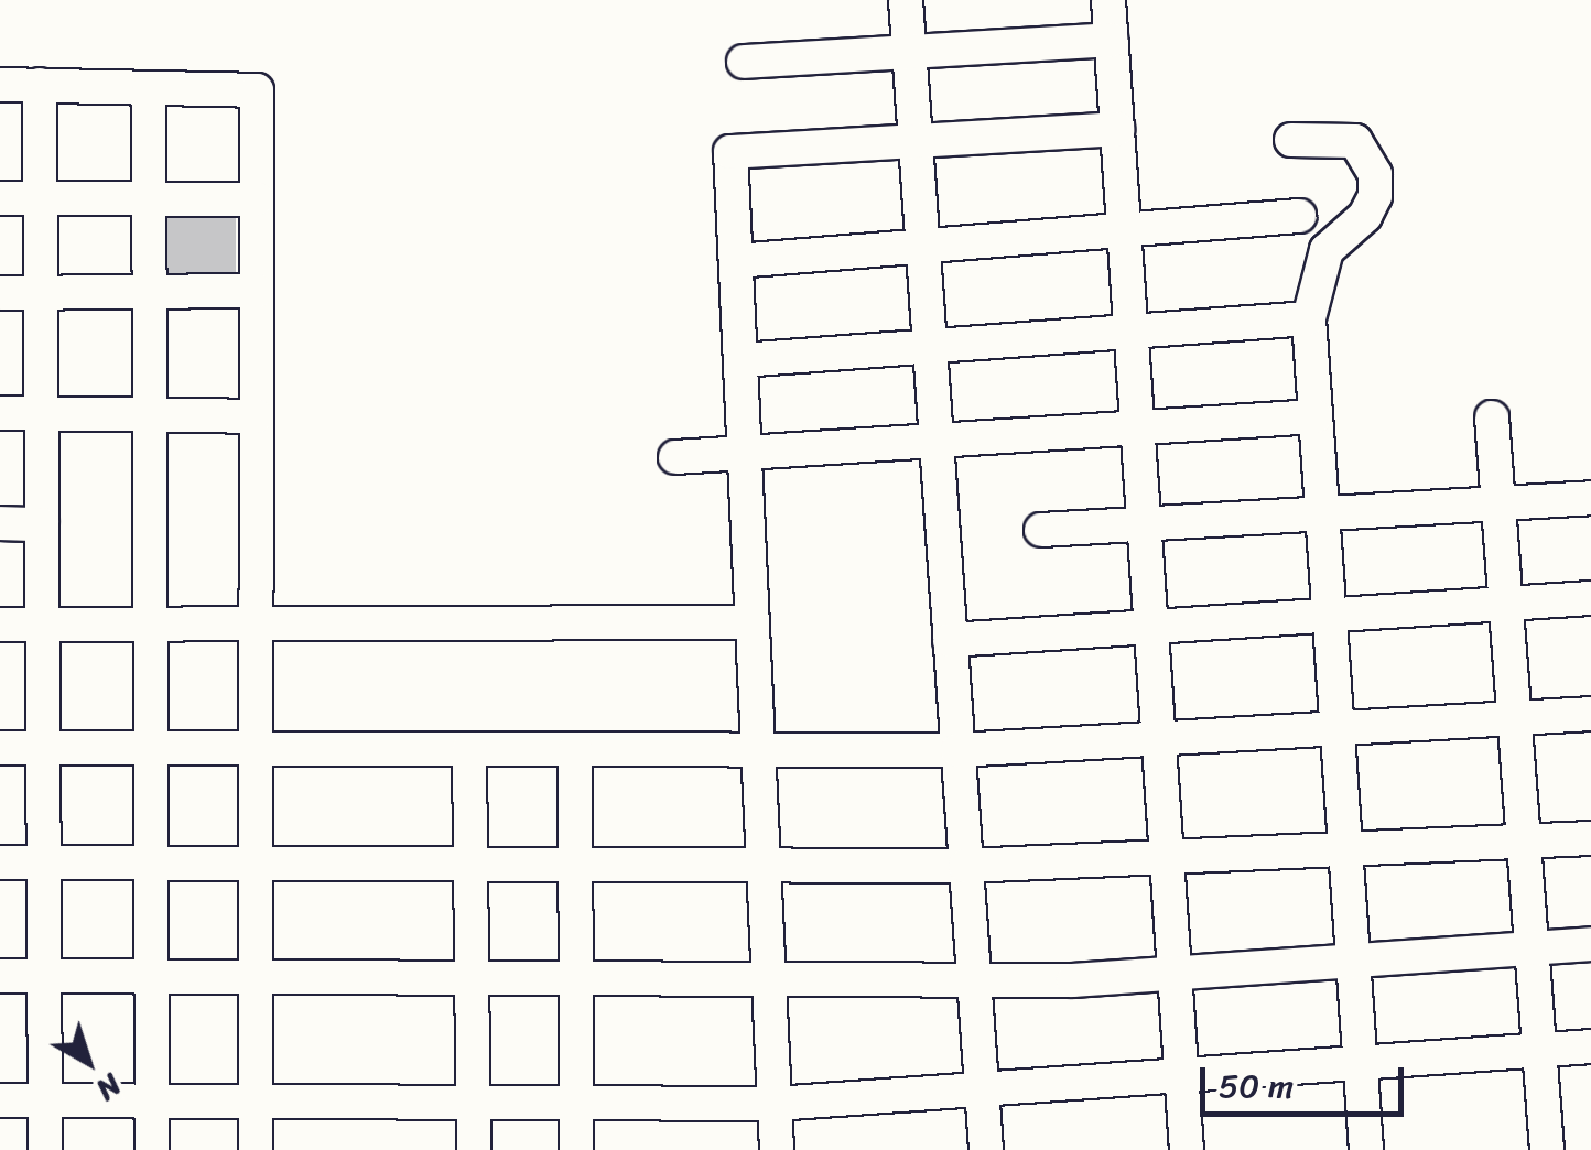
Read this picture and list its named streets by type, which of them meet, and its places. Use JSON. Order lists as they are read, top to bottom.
{
  "scale_bar": "50 m",
  "north": "bottom right"
}
